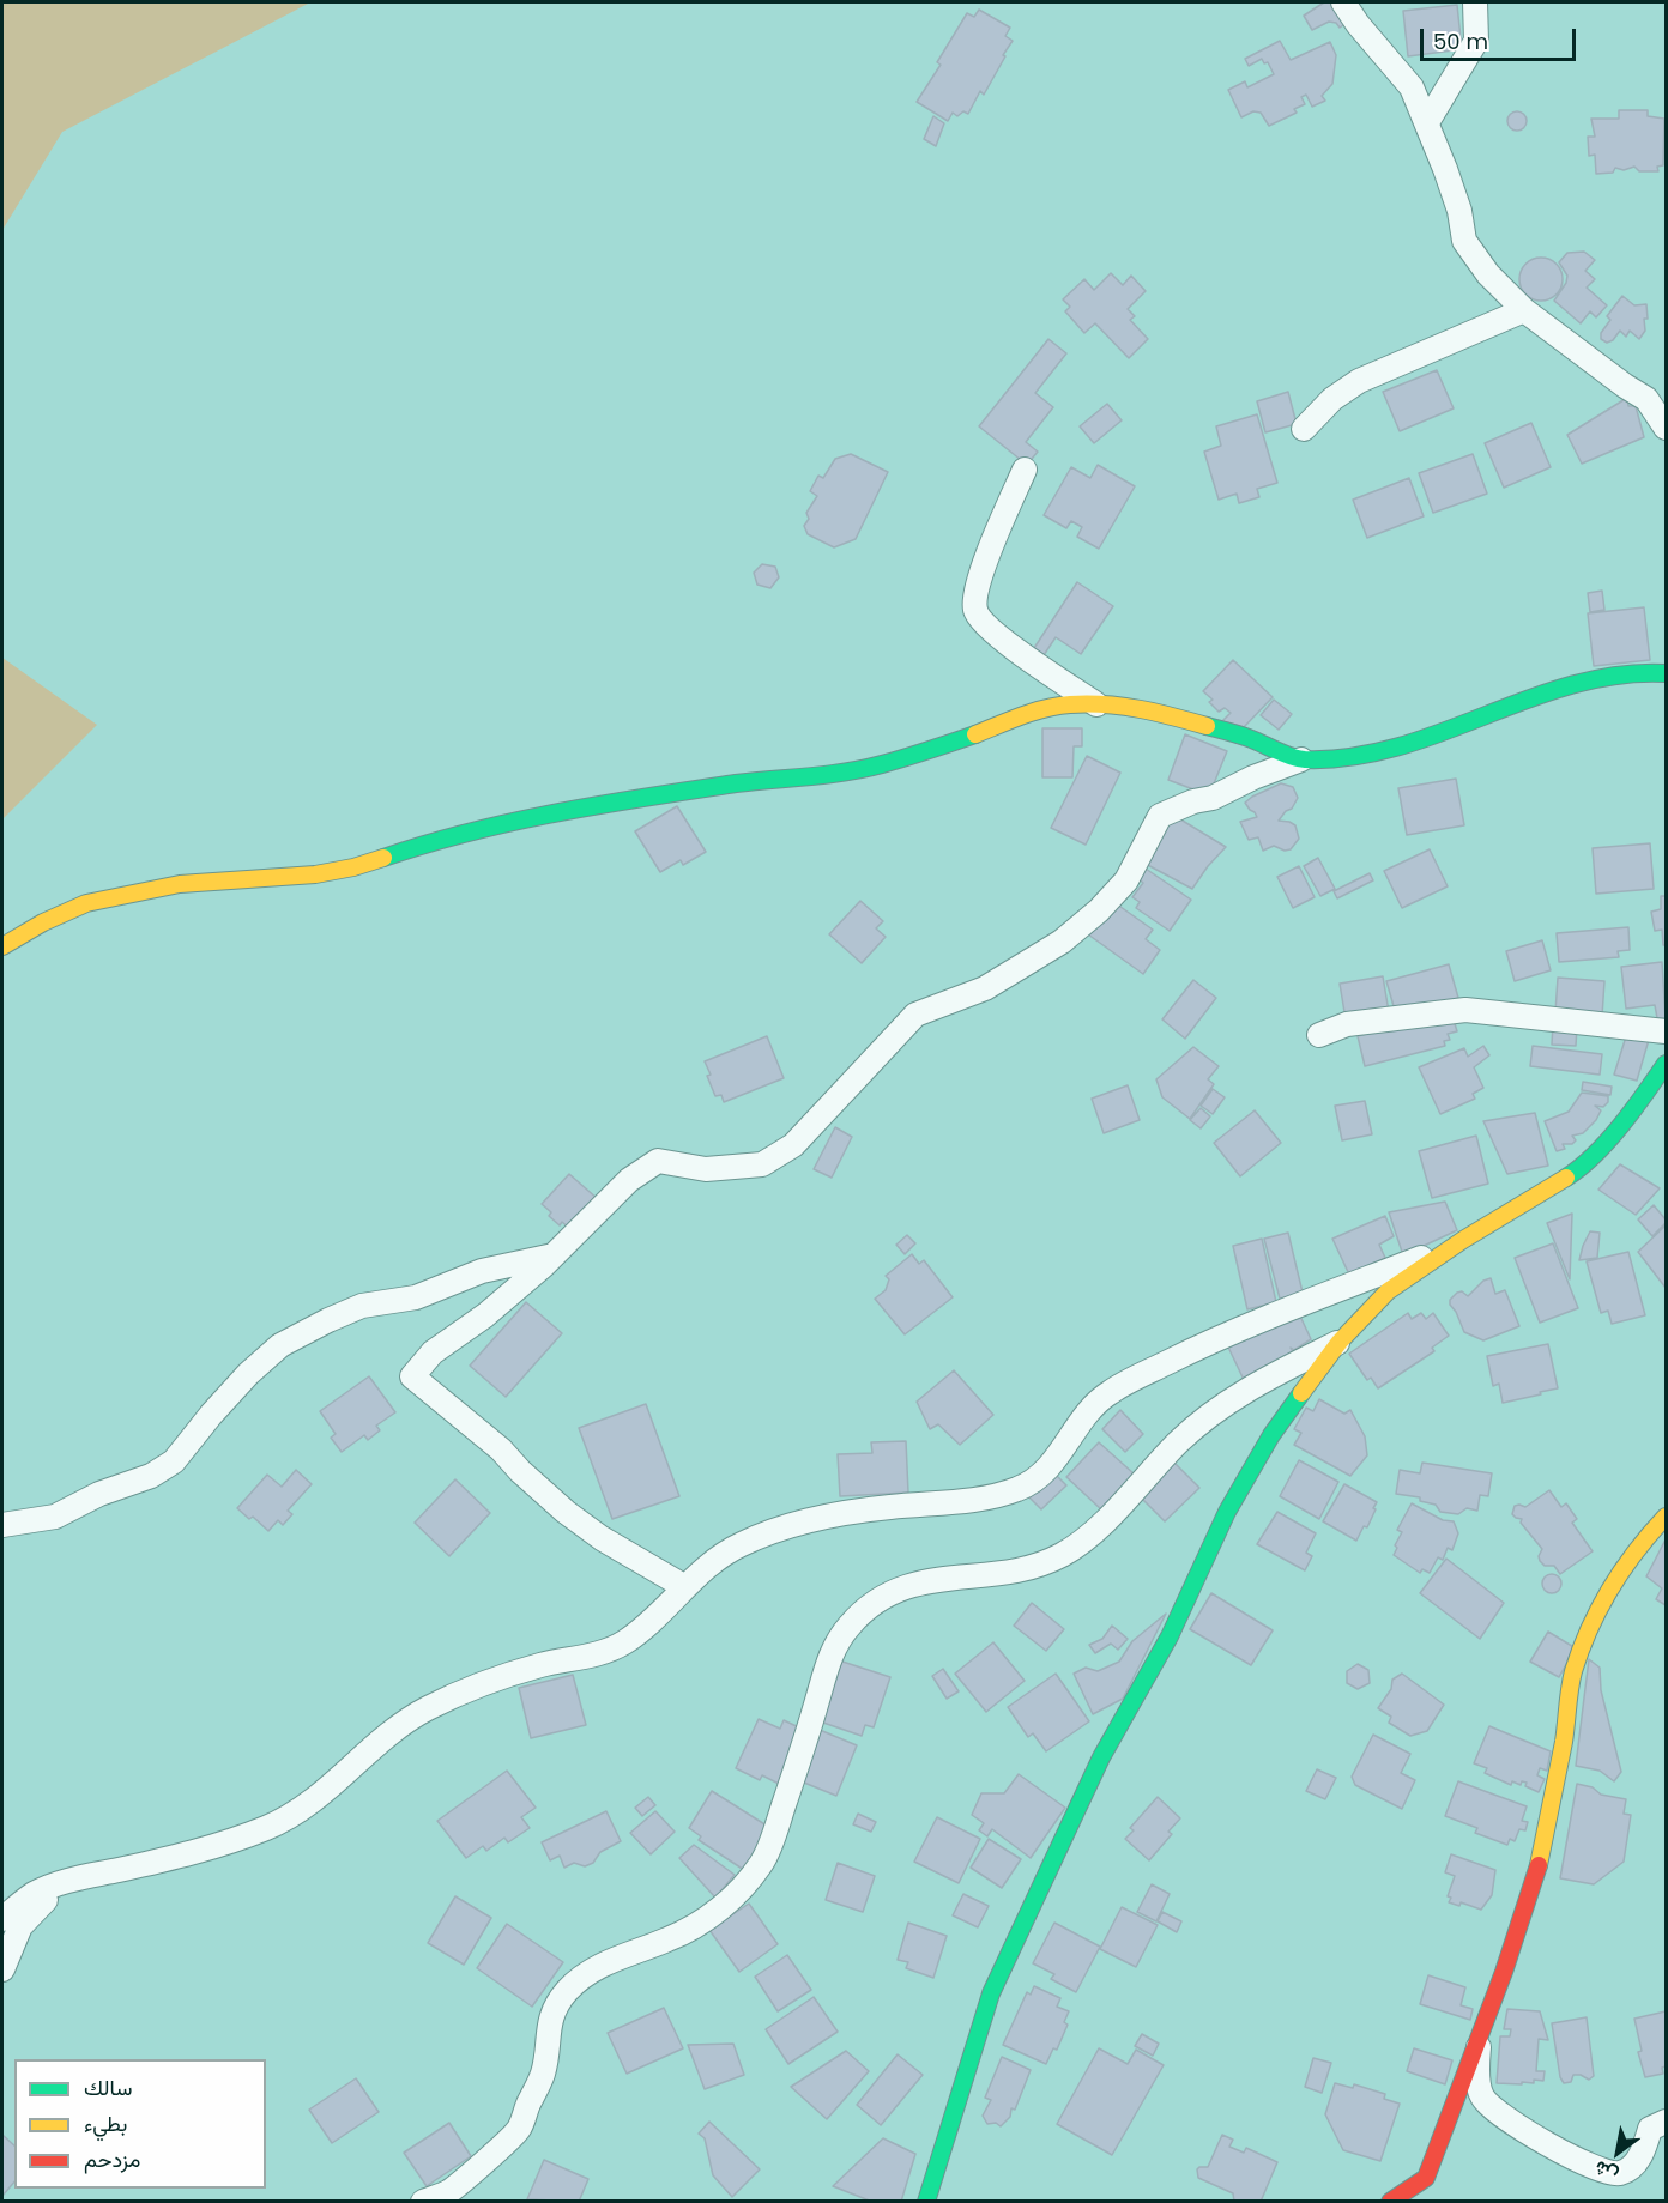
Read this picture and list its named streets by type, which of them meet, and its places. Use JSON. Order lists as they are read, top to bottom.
{
  "legend": ["سالك", "بطيء", "مزدحم"],
  "scale_bar": "50 m",
  "north": "bottom left"
}
